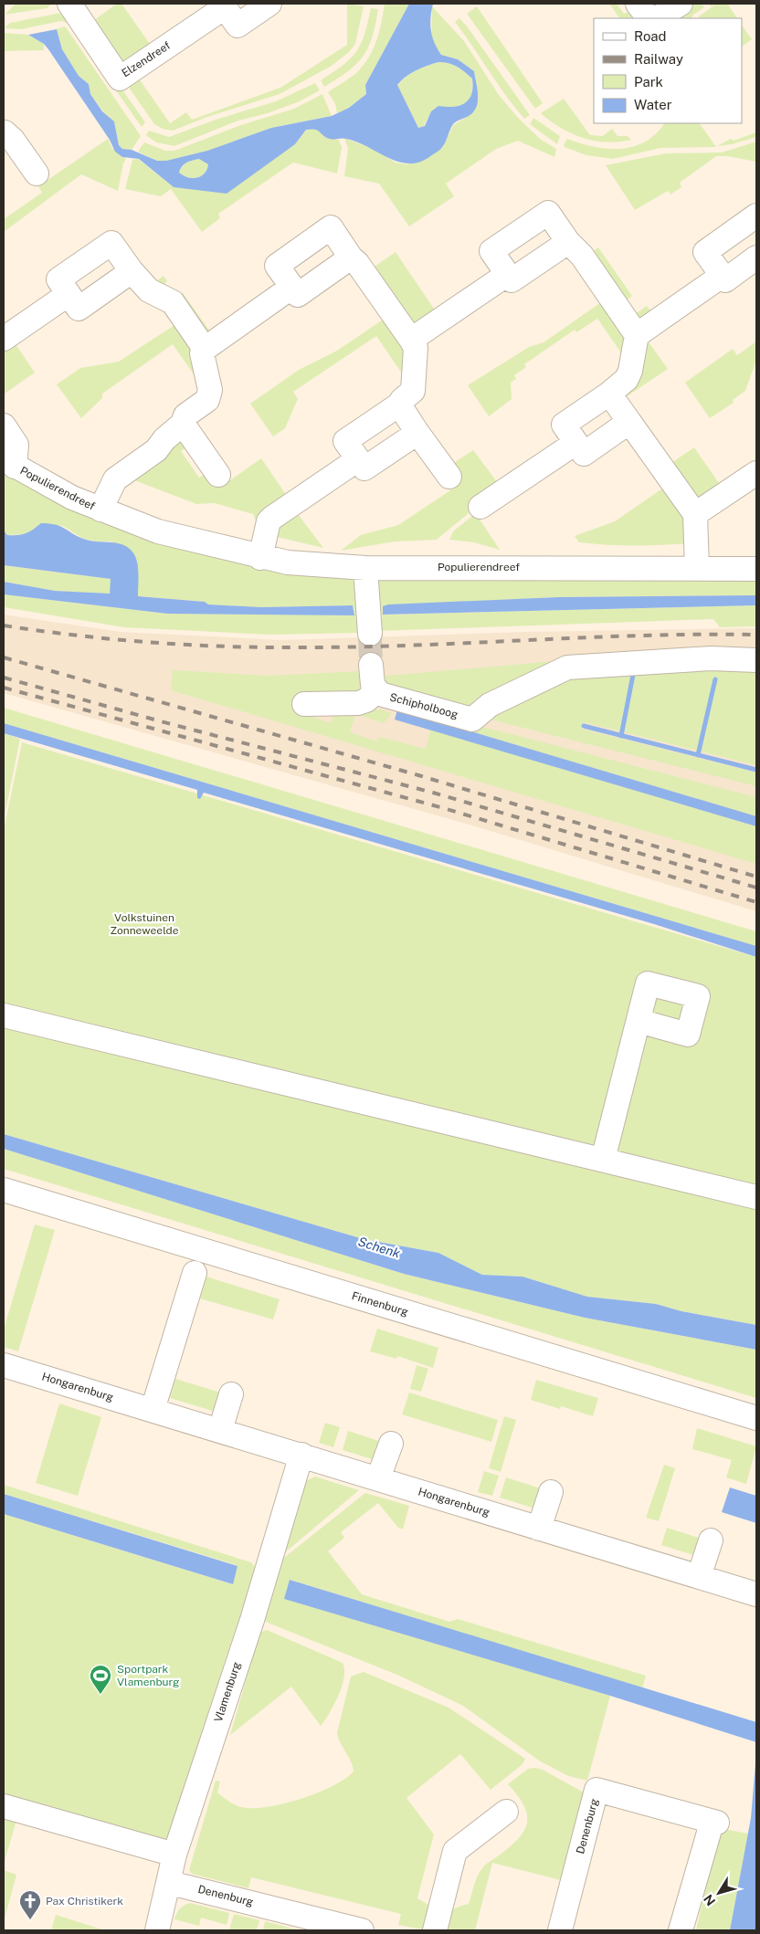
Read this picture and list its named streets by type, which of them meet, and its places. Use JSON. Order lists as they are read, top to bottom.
{
  "streets": {
    "street": [
      "Elzendreef",
      "Populierendreef",
      "Schipholboog",
      "Finnenburg",
      "Hongarenburg",
      "Vlamenburg",
      "Denenburg"
    ]
  },
  "crossings": [
    ["Hongarenburg", "Vlamenburg"],
    ["Vlamenburg", "Denenburg"]
  ],
  "water": ["Schenk"],
  "parks": ["Volkstuinen Zonneweelde"],
  "places": {
    "sports": ["Sportpark Vlamenburg"],
    "church": ["Pax Christikerk"]
  },
  "legend": [
    "Road",
    "Railway",
    "Park",
    "Water"
  ],
  "north": "bottom left"
}
